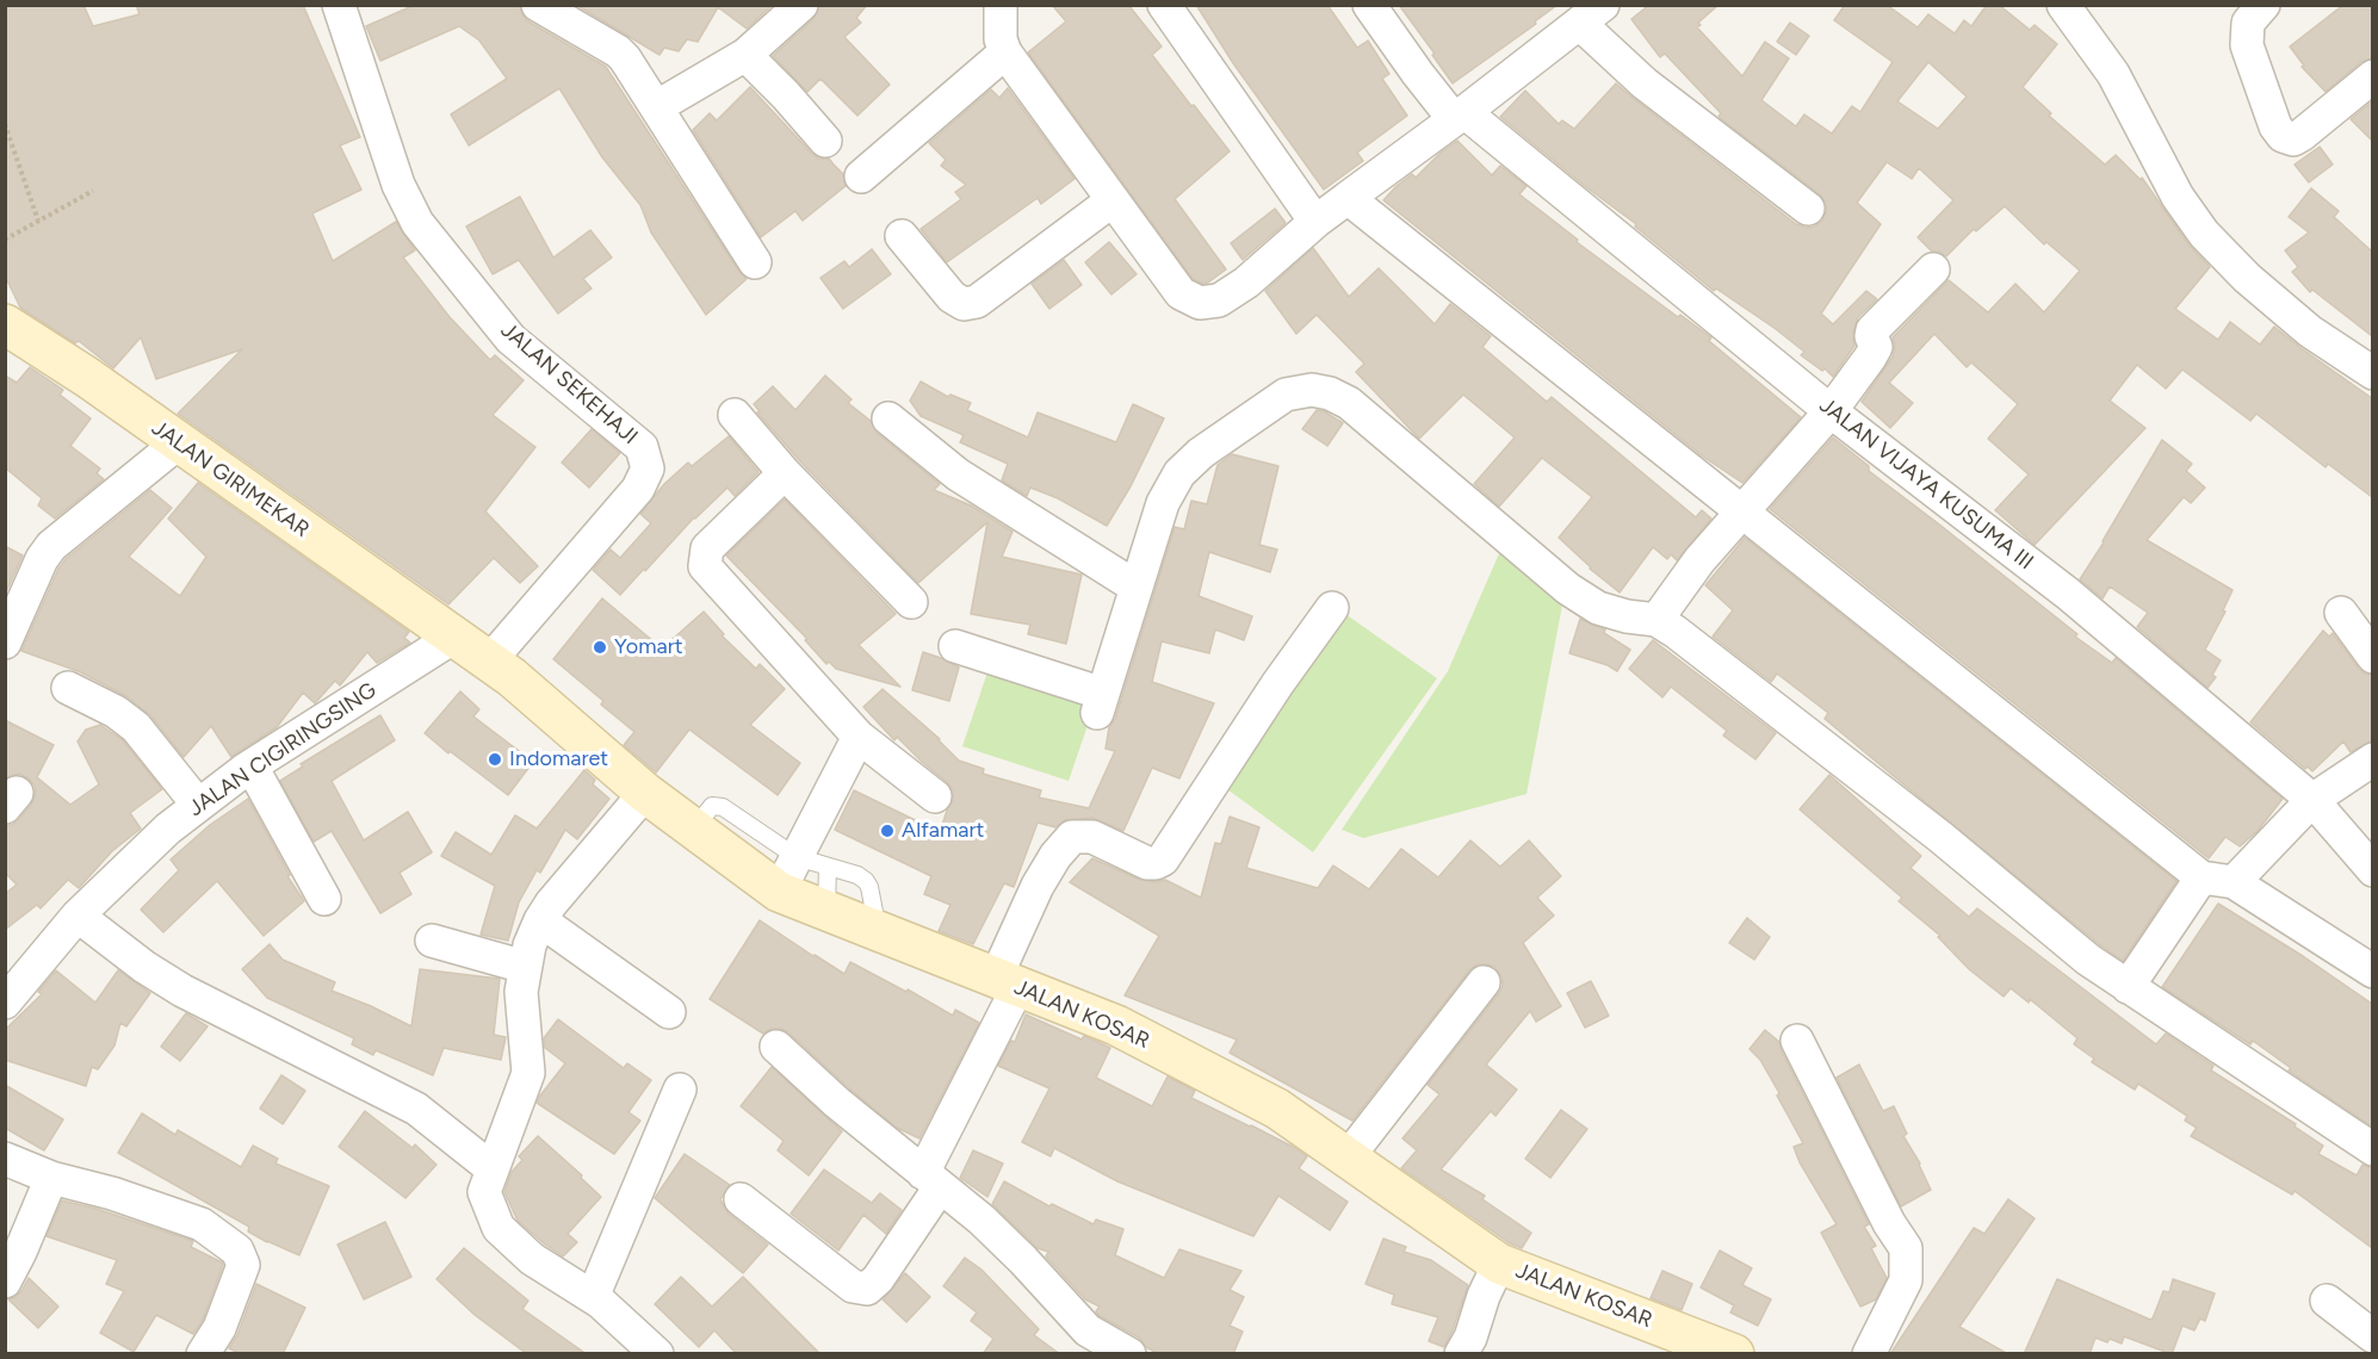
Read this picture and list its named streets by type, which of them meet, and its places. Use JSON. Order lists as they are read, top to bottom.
{
  "streets": {
    "street": [
      "JALAN SEKEHAJI",
      "JALAN GIRIMEKAR",
      "JALAN VIJAYA KUSUMA III",
      "JALAN CIGIRINGSING",
      "JALAN KOSAR"
    ]
  },
  "crossings": [
    ["JALAN SEKEHAJI", "JALAN KOSAR"],
    ["JALAN GIRIMEKAR", "JALAN CIGIRINGSING"],
    ["JALAN GIRIMEKAR", "JALAN KOSAR"],
    ["JALAN CIGIRINGSING", "JALAN KOSAR"]
  ],
  "places": ["Yomart", "Indomaret", "Alfamart"]
}
